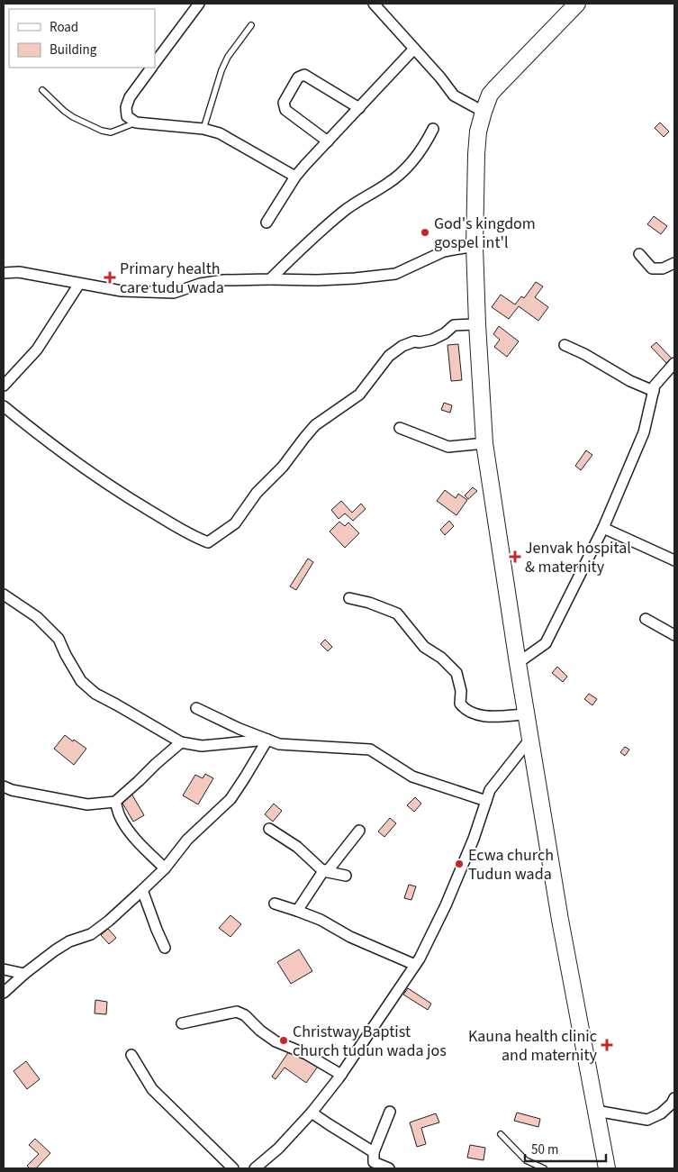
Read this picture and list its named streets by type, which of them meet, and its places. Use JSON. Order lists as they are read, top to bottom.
{
  "places": {
    "other": ["God's kingdom gospel int'l", "Ecwa church Tudun wada", "Christway Baptist church tudun wada jos"],
    "health": ["Primary health care tudu wada", "Jenvak hospital & maternity", "Kauna health clinic and maternity"]
  },
  "legend": ["Road", "Building"],
  "scale_bar": "50 m"
}
